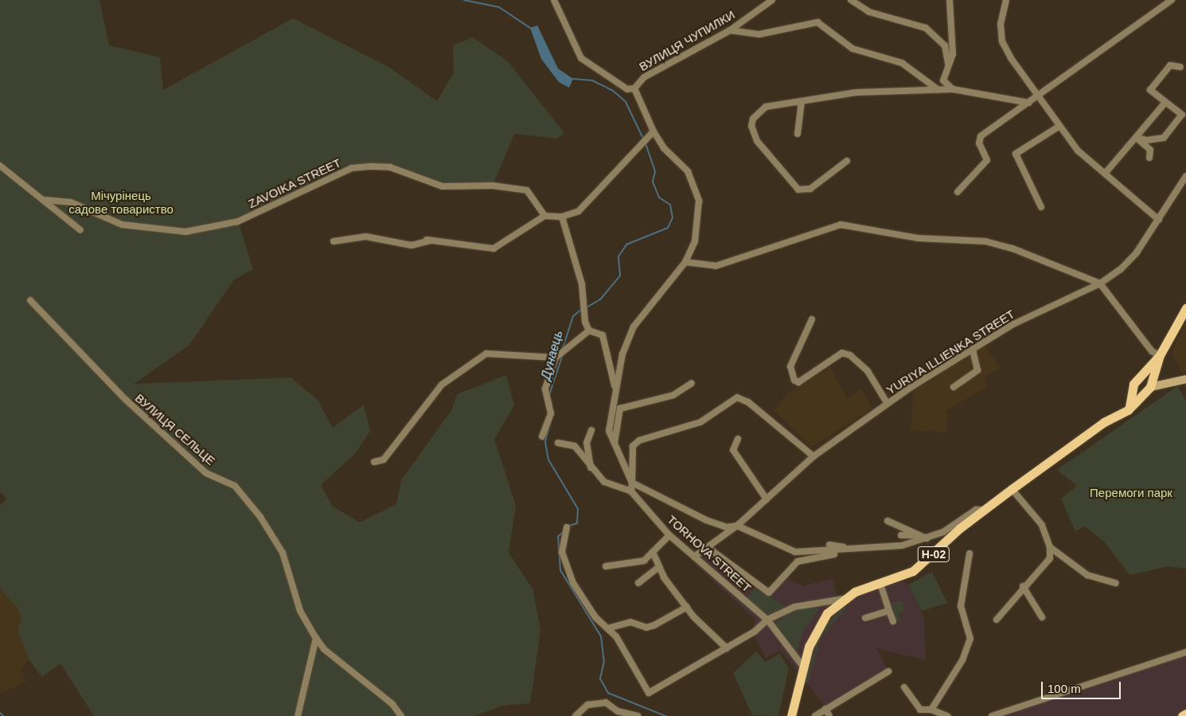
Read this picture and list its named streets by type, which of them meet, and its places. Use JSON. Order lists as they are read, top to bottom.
{
  "streets": {
    "main road": ["Н-02"],
    "street": [
      "ВУЛИЦЯ ЧУПИЛКИ",
      "ZAVOIKA STREET",
      "YURIYA ILLIENKA STREET",
      "ВУЛИЦЯ СЕЛЬЦЕ",
      "TORHOVA STREET"
    ]
  },
  "crossings": [
    ["YURIYA ILLIENKA STREET", "TORHOVA STREET"],
    ["TORHOVA STREET", "Н-02"]
  ],
  "water": ["Дунаець"],
  "parks": ["Мічурінець садове товариство", "Перемоги парк"],
  "scale_bar": "100 m"
}
